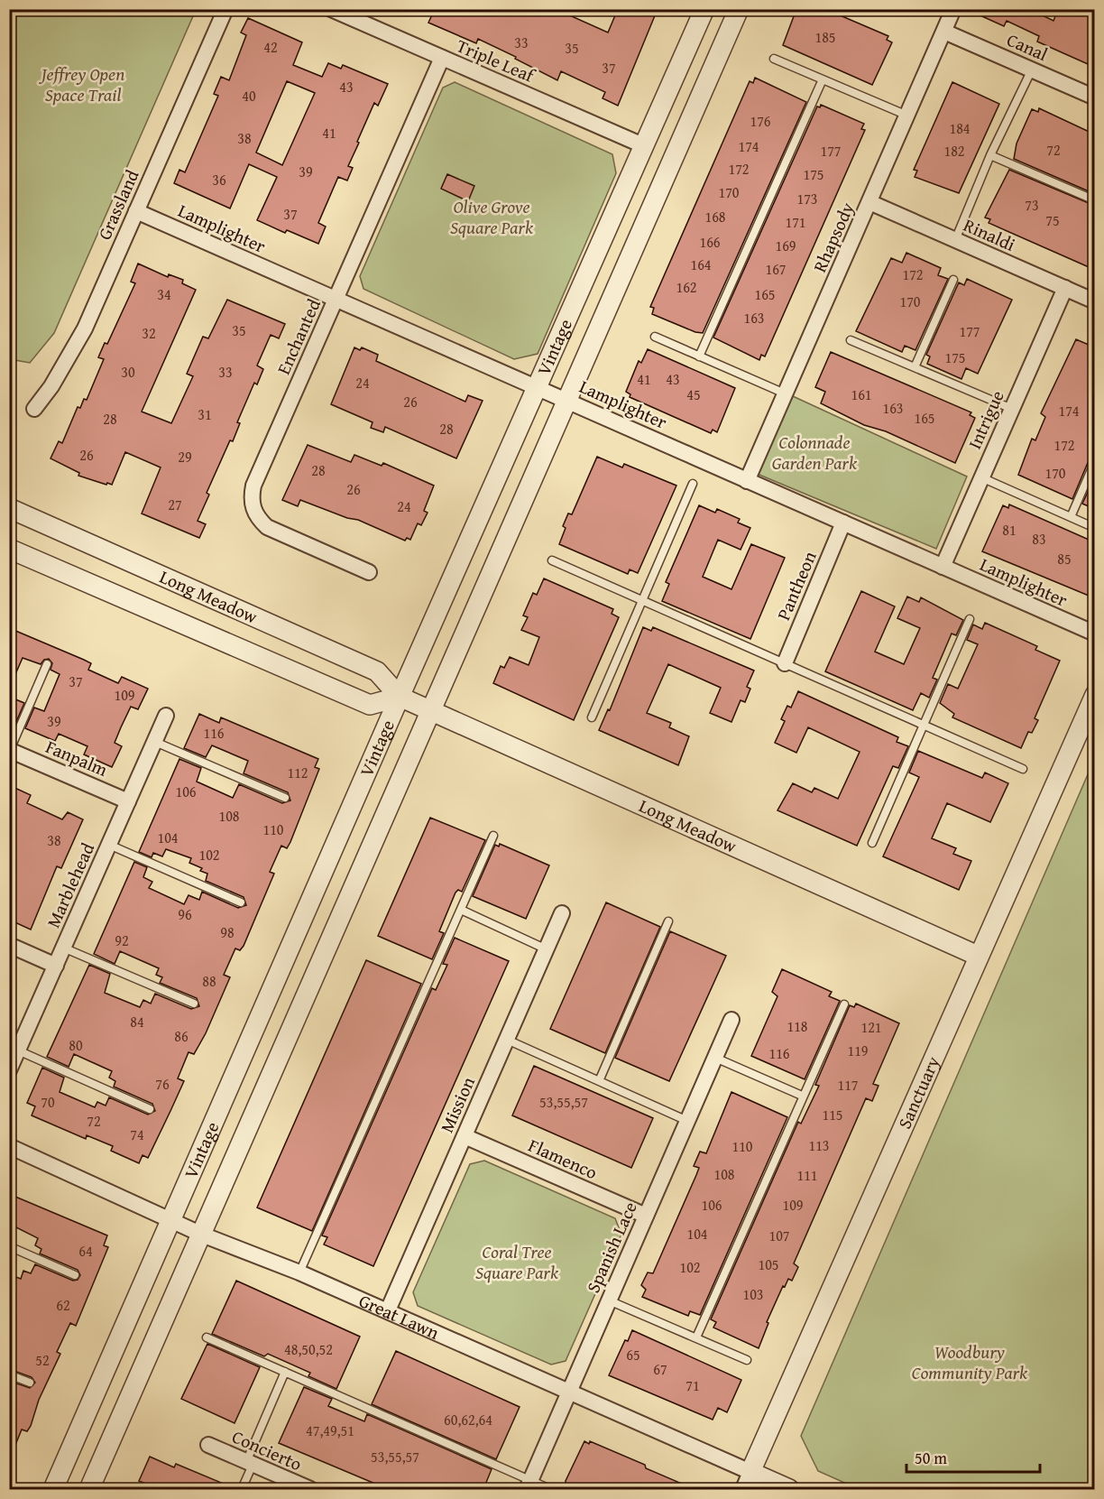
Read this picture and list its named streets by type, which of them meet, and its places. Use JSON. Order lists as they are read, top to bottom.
{
  "streets": {
    "street": [
      "Canal",
      "Triple Leaf",
      "Grassland",
      "Lamplighter",
      "Rinaldi",
      "Rhapsody",
      "Enchanted",
      "Vintage",
      "Intrigue",
      "Pantheon",
      "Long Meadow",
      "Fanpalm",
      "Marblehead",
      "Sanctuary",
      "Mission",
      "Flamenco",
      "Spanish Lace",
      "Great Lawn",
      "Concierto"
    ]
  },
  "crossings": [
    ["Canal", "Rhapsody"],
    ["Triple Leaf", "Enchanted"],
    ["Triple Leaf", "Vintage"],
    ["Grassland", "Lamplighter"],
    ["Lamplighter", "Rhapsody"],
    ["Lamplighter", "Enchanted"],
    ["Lamplighter", "Vintage"],
    ["Lamplighter", "Intrigue"],
    ["Lamplighter", "Pantheon"],
    ["Rinaldi", "Rhapsody"],
    ["Rinaldi", "Intrigue"],
    ["Vintage", "Long Meadow"],
    ["Vintage", "Great Lawn"],
    ["Long Meadow", "Sanctuary"],
    ["Fanpalm", "Marblehead"],
    ["Sanctuary", "Great Lawn"],
    ["Mission", "Flamenco"],
    ["Mission", "Great Lawn"],
    ["Flamenco", "Spanish Lace"],
    ["Spanish Lace", "Great Lawn"]
  ],
  "parks": [
    "Jeffrey Open Space Trail",
    "Olive Grove Square Park",
    "Colonnade Garden Park",
    "Coral Tree Square Park",
    "Woodbury Community Park"
  ],
  "house_numbers": [
    "185",
    "33",
    "42",
    "35",
    "37",
    "43",
    "40",
    "176",
    "184",
    "41",
    "38",
    "174",
    "72",
    "177",
    "182",
    "172",
    "39",
    "175",
    "36",
    "170",
    "173",
    "73",
    "37",
    "168",
    "75",
    "171",
    "166",
    "169",
    "164",
    "167",
    "172",
    "162",
    "34",
    "165",
    "170",
    "163",
    "35",
    "177",
    "32",
    "175",
    "30",
    "33",
    "41",
    "43",
    "24",
    "45",
    "161",
    "26",
    "163",
    "174",
    "31",
    "165",
    "28",
    "28",
    "172",
    "26",
    "29",
    "28",
    "170",
    "26",
    "27",
    "24",
    "81",
    "83",
    "85",
    "37",
    "109",
    "39",
    "116",
    "112",
    "106",
    "108",
    "110",
    "104",
    "38",
    "102",
    "96",
    "98",
    "92",
    "88",
    "84",
    "118",
    "121",
    "86",
    "80",
    "119",
    "116",
    "76",
    "117",
    "70",
    "53,55,57",
    "115",
    "72",
    "74",
    "113",
    "110",
    "108",
    "111",
    "106",
    "109",
    "104",
    "107",
    "64",
    "105",
    "102",
    "103",
    "62",
    "48,50,52",
    "65",
    "52",
    "67",
    "71",
    "60,62,64",
    "47,49,51",
    "53,55,57"
  ],
  "scale_bar": "50 m"
}
